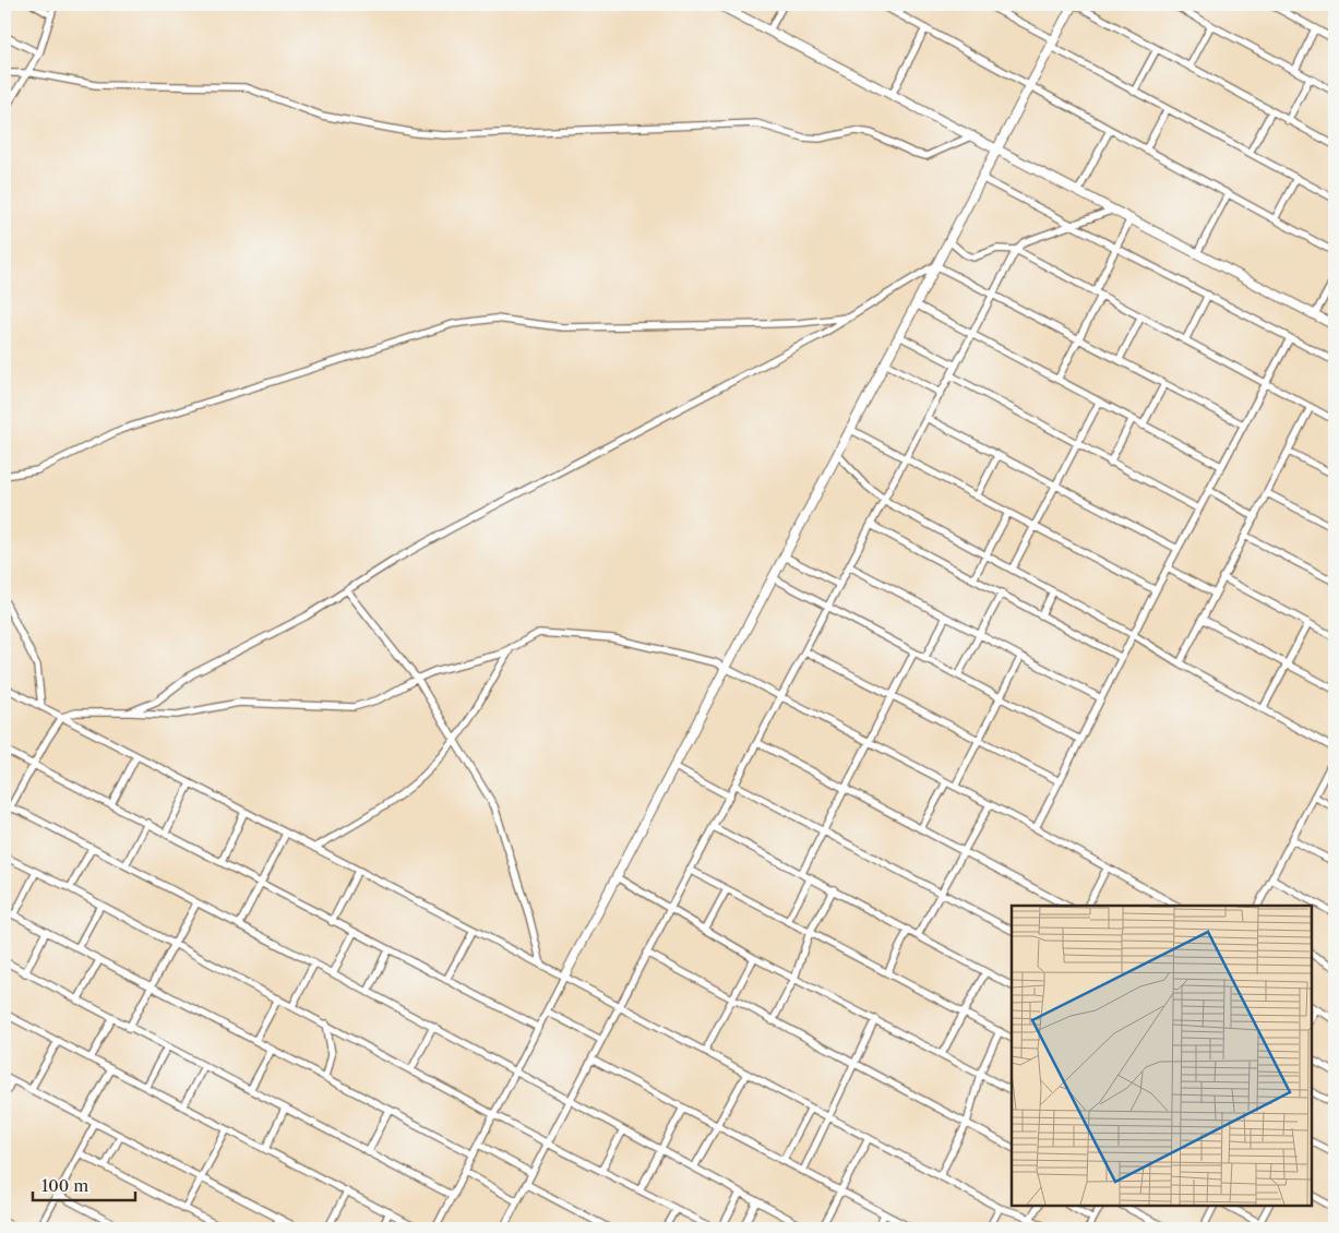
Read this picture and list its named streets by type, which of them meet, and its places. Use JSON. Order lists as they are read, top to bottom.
{
  "scale_bar": "100 m"
}
